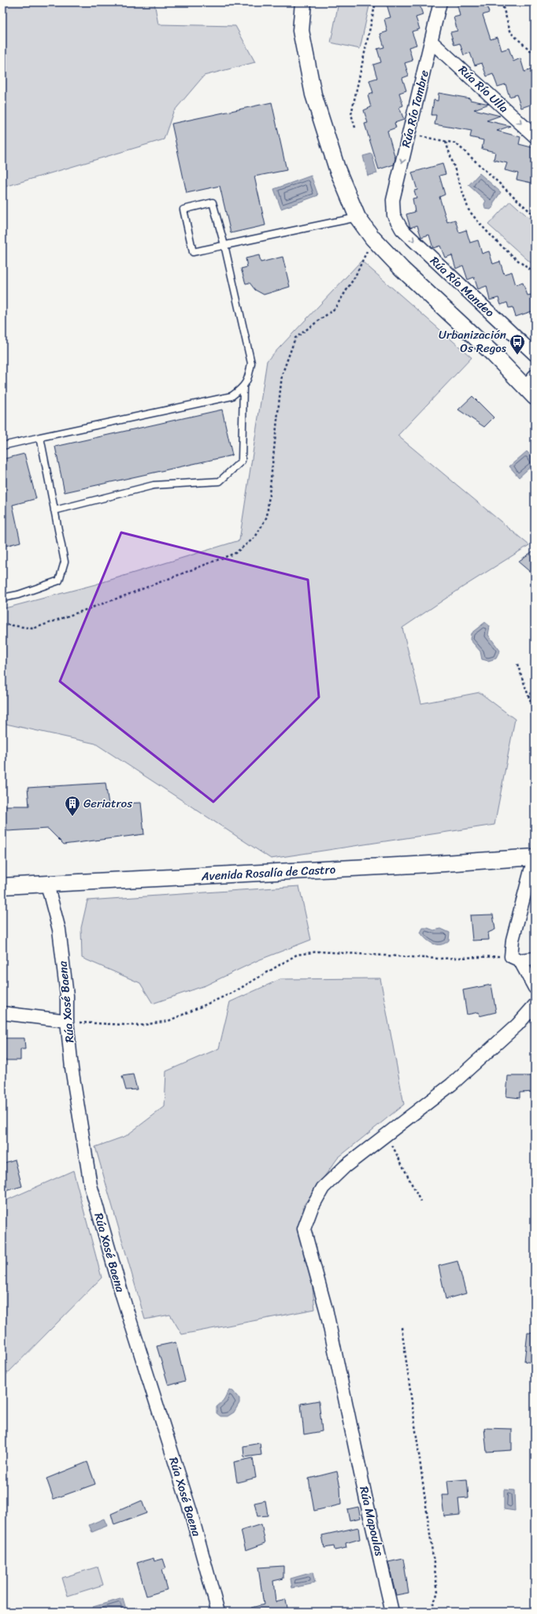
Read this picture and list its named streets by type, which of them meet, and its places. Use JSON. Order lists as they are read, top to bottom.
{
  "streets": {
    "street": [
      "Rúa Río Ulla",
      "Rúa Río Tambre",
      "Rúa Río Mandeo",
      "Avenida Rosalía de Castro",
      "Rúa Xosé Baena",
      "Rúa Mapoulas"
    ]
  },
  "crossings": [
    ["Rúa Río Ulla", "Rúa Río Tambre"],
    ["Rúa Río Tambre", "Rúa Río Mandeo"],
    ["Avenida Rosalía de Castro", "Rúa Xosé Baena"]
  ],
  "one_way": ["Rúa Río Ulla", "Rúa Río Tambre"],
  "places": {
    "bus stop": ["Urbanización Os Regos"],
    "building": ["Geriatros"]
  }
}
